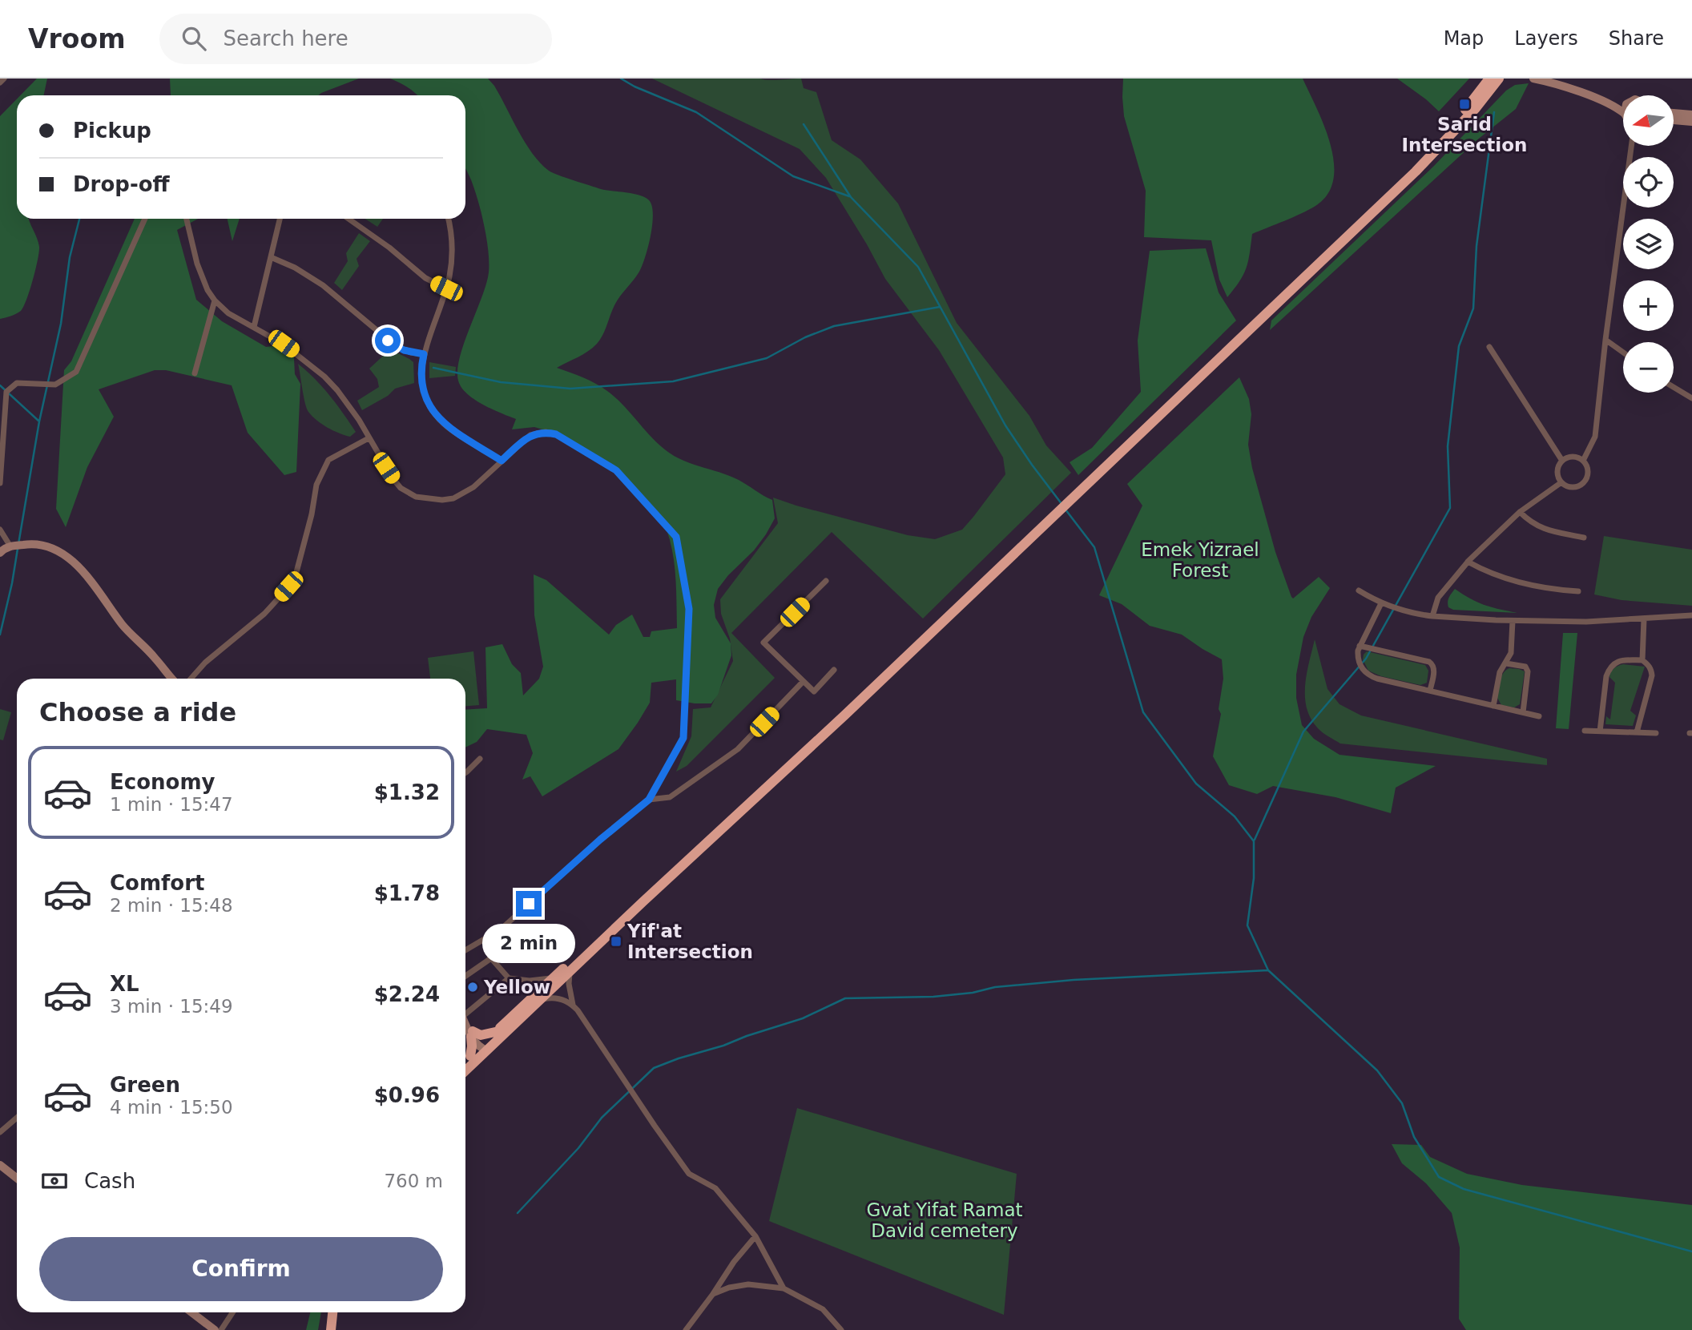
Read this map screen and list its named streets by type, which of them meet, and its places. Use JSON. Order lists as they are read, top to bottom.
{
  "parks": ["Emek Yizrael Forest", "Gvat Yifat Ramat David cemetery"],
  "places": {
    "transit": ["Sarid Intersection", "Yif'at Intersection"],
    "other": ["Yellow"]
  },
  "north": "left",
  "page": {
    "header": "Vroom",
    "search": "Search here",
    "nav": ["Map", "Layers", "Share"],
    "map_buttons": ["+", "−"],
    "banner": ["Pickup", "Drop-off"],
    "heading": "Choose a ride",
    "list": [
      {
        "name": "Economy",
        "note": "1 min · 15:47",
        "value": "$1.32"
      },
      {
        "name": "Comfort",
        "note": "2 min · 15:48",
        "value": "$1.78"
      },
      {
        "name": "XL",
        "note": "3 min · 15:49",
        "value": "$2.24"
      },
      {
        "name": "Green",
        "note": "4 min · 15:50",
        "value": "$0.96"
      }
    ],
    "bubble": "2 min",
    "pay": ["Cash", "760 m"],
    "buttons": "Confirm"
  }
}
